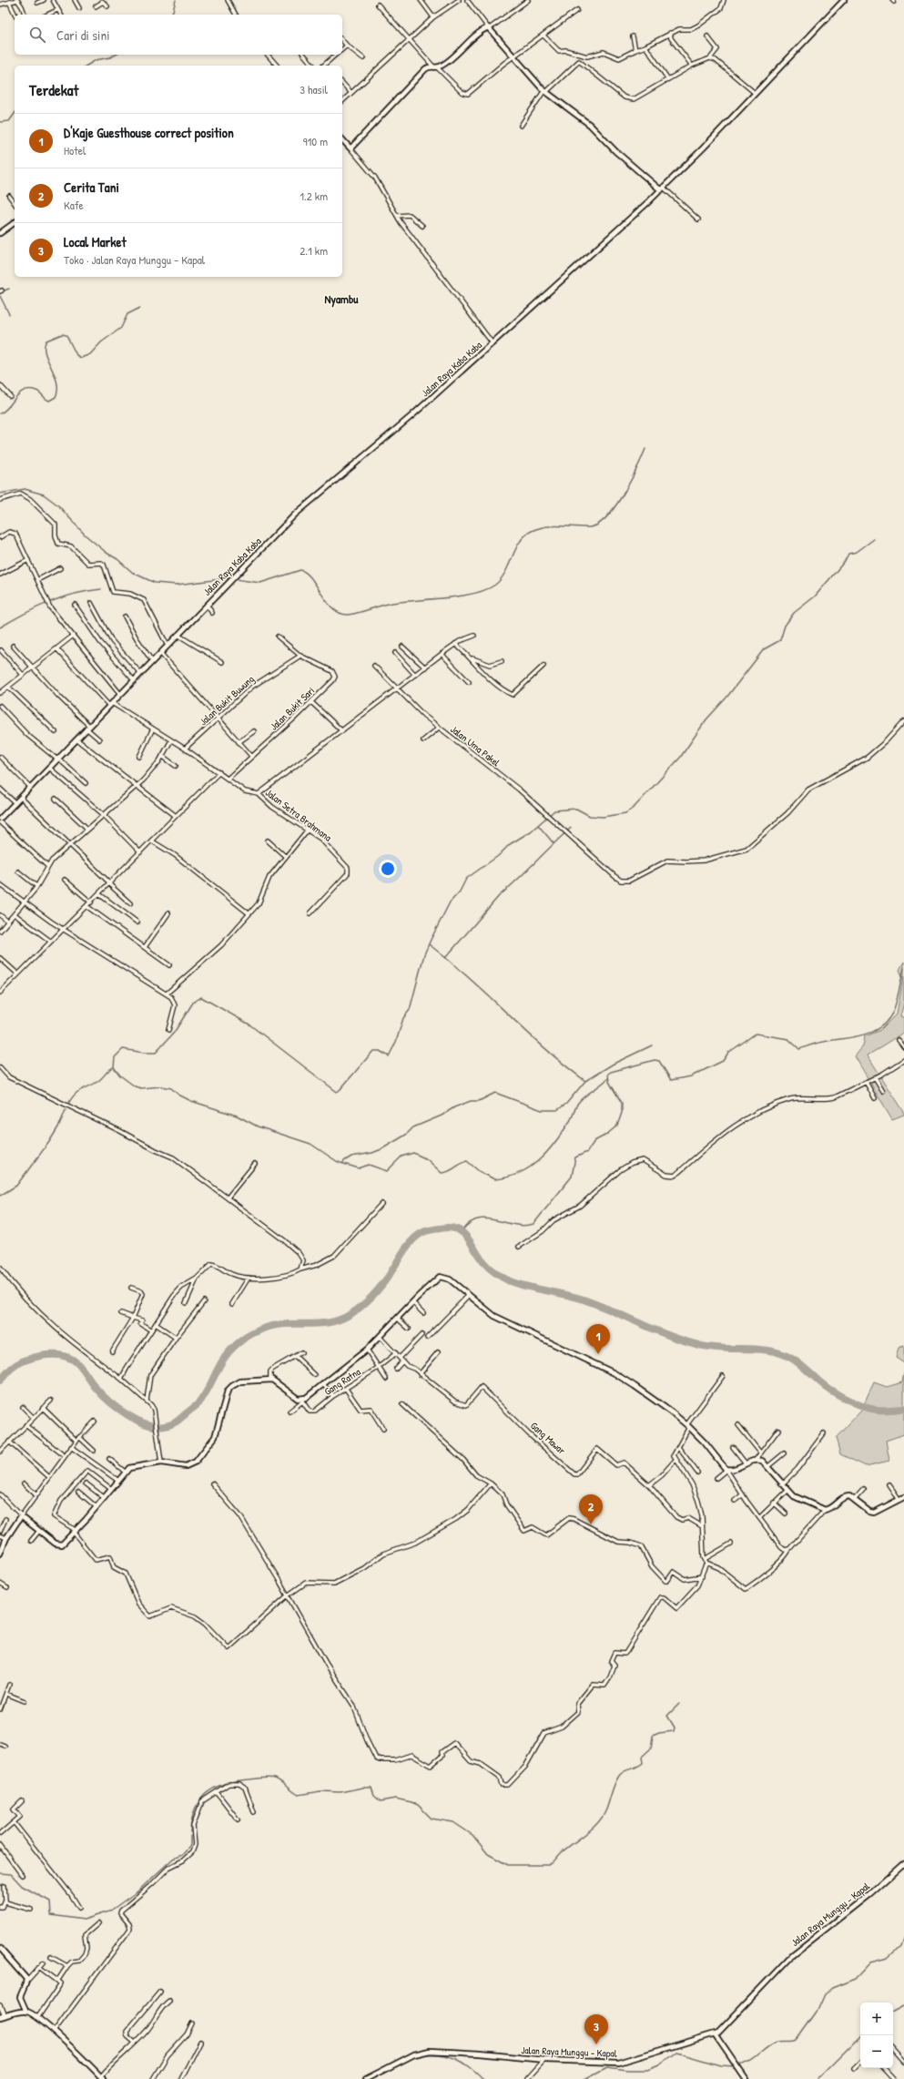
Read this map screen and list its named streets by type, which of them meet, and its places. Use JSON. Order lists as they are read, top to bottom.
{
  "streets": {
    "street": [
      "Jalan Raya Kaba Kaba",
      "Jalan Bukit Buwung",
      "Jalan Bukit Sari",
      "Jalan Uma Pakel",
      "Jalan Setra Brahmana",
      "Gang Ratna",
      "Gang Mawar",
      "Jalan Raya Munggu - Kapal"
    ]
  },
  "crossings": [
    ["Jalan Bukit Buwung", "Jalan Bukit Sari"],
    ["Gang Ratna", "Gang Mawar"]
  ],
  "districts": ["Nyambu"],
  "page": {
    "search": "Cari di sini",
    "heading": ["Terdekat", "3 hasil"],
    "list": [
      {
        "mark": "1",
        "name": "D'Kaje Guesthouse correct position",
        "note": "Hotel",
        "value": "910 m"
      },
      {
        "mark": "2",
        "name": "Cerita Tani",
        "note": "Kafe",
        "value": "1.2 km"
      },
      {
        "mark": "3",
        "name": "Local Market",
        "note": "Toko · Jalan Raya Munggu - Kapal",
        "value": "2.1 km"
      }
    ],
    "pins": ["1", "2", "3"],
    "map_buttons": ["+", "−"]
  }
}
